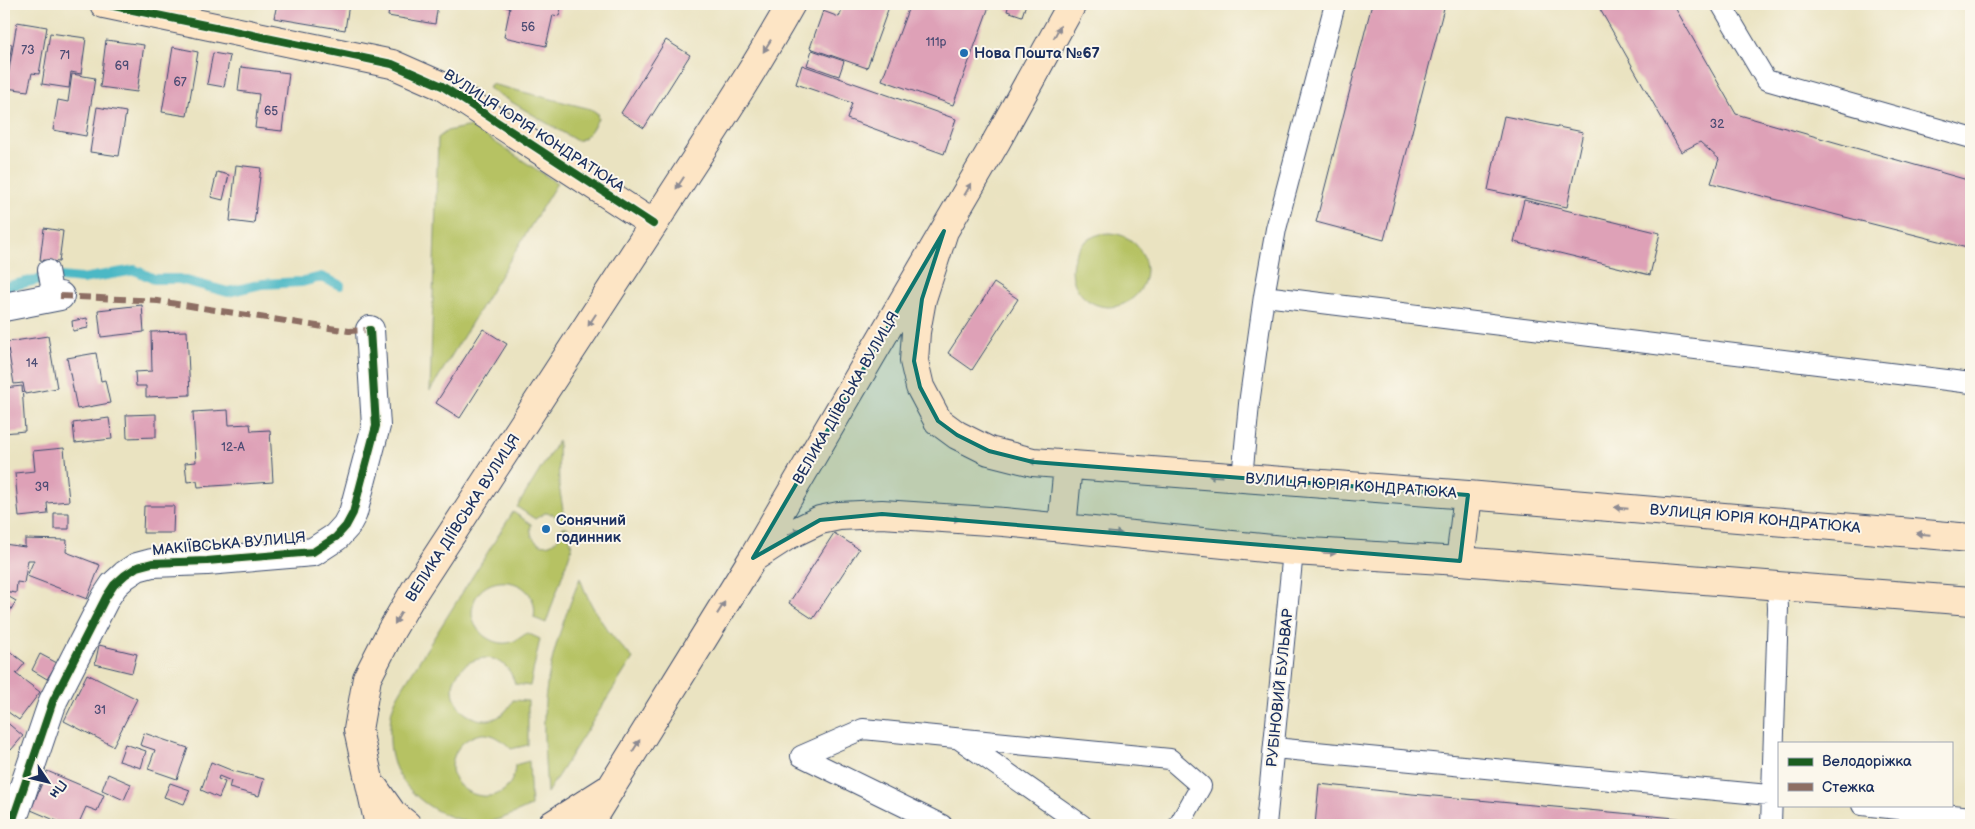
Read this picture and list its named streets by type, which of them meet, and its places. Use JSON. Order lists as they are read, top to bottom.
{
  "streets": {
    "main road": ["ВУЛИЦЯ ЮРІЯ КОНДРАТЮКА", "ВЕЛИКА ДІЇВСЬКА ВУЛИЦЯ"],
    "street": ["МАКІЇВСЬКА ВУЛИЦЯ"],
    "lane": ["РУБІНОВИЙ БУЛЬВАР"]
  },
  "crossings": [
    ["ВУЛИЦЯ ЮРІЯ КОНДРАТЮКА", "ВЕЛИКА ДІЇВСЬКА ВУЛИЦЯ"]
  ],
  "places": ["Нова Пошта №67", "Сонячний годинник"],
  "house_numbers": [
    "56",
    "111р",
    "73",
    "71",
    "69",
    "67",
    "65",
    "32",
    "14",
    "12-А",
    "39",
    "31"
  ],
  "legend": ["Велодоріжка", "Стежка"],
  "north": "bottom right"
}
